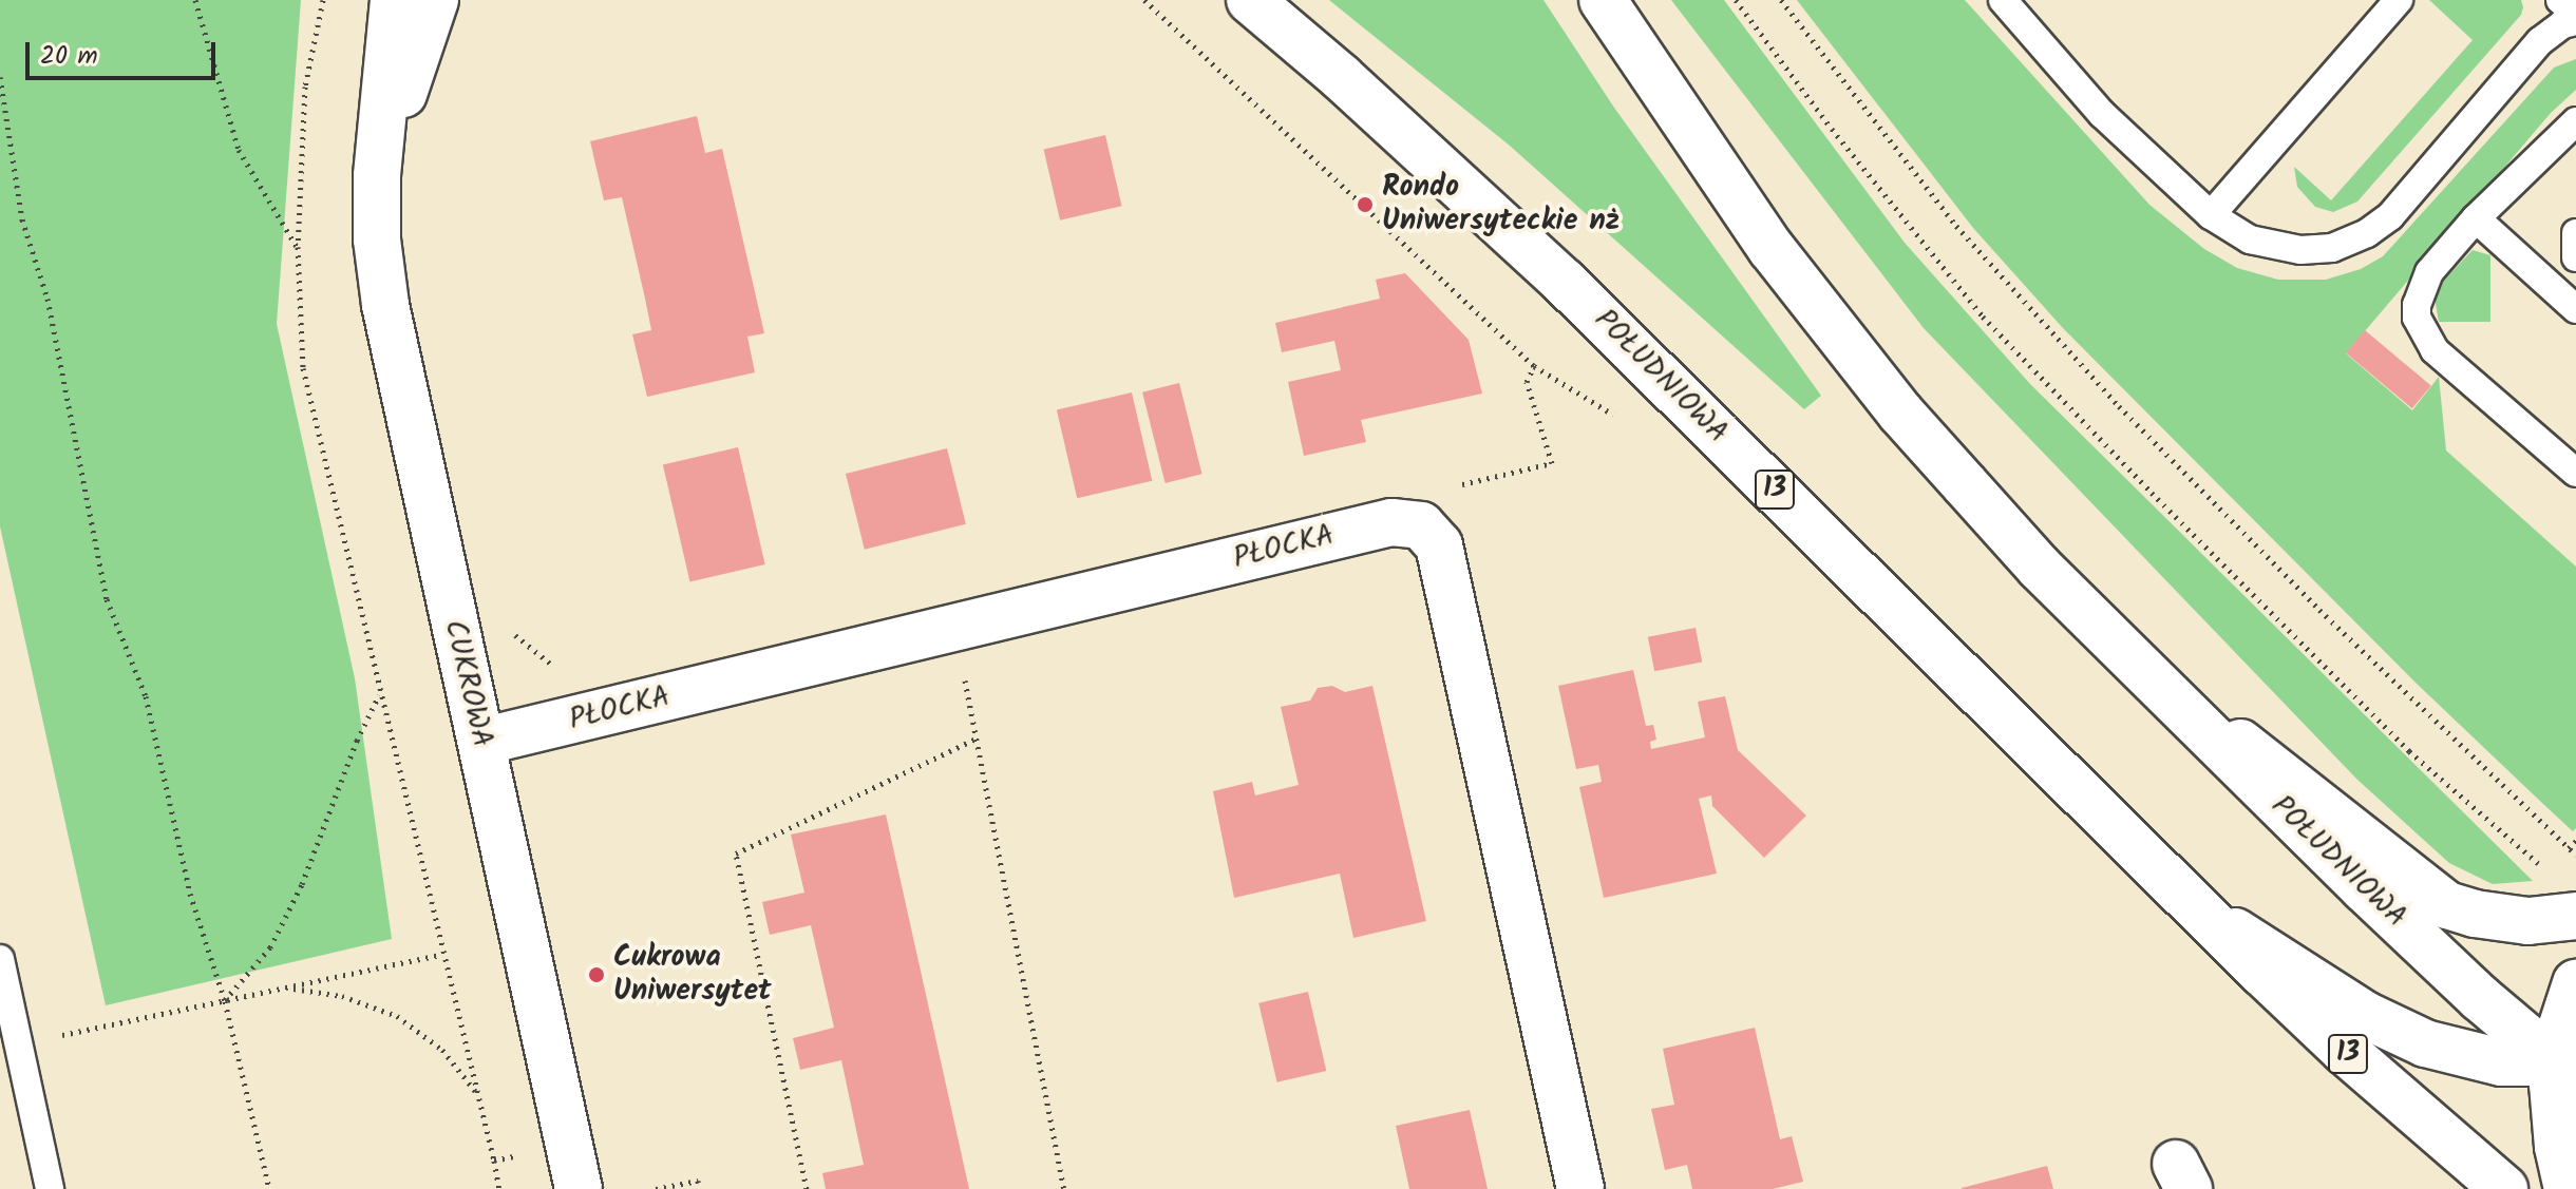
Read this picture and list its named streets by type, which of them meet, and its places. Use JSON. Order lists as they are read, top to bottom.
{
  "streets": {
    "street": [
      "POŁUDNIOWA",
      "13",
      "PŁOCKA",
      "CUKROWA"
    ]
  },
  "crossings": [
    ["PŁOCKA", "CUKROWA"]
  ],
  "places": ["Rondo Uniwersyteckie nż", "Cukrowa Uniwersytet"],
  "scale_bar": "20 m"
}
